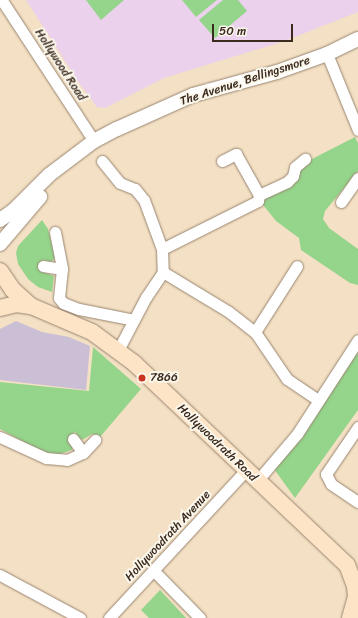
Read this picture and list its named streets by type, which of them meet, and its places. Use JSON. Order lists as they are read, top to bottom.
{
  "streets": {
    "main road": ["Hollywoodrath Road"],
    "street": ["Hollywood Road", "The Avenue, Bellingsmore", "Hollywoodrath Avenue"]
  },
  "crossings": [
    ["Hollywood Road", "The Avenue, Bellingsmore"],
    ["Hollywoodrath Road", "Hollywoodrath Avenue"]
  ],
  "places": ["7866"],
  "scale_bar": "50 m"
}
